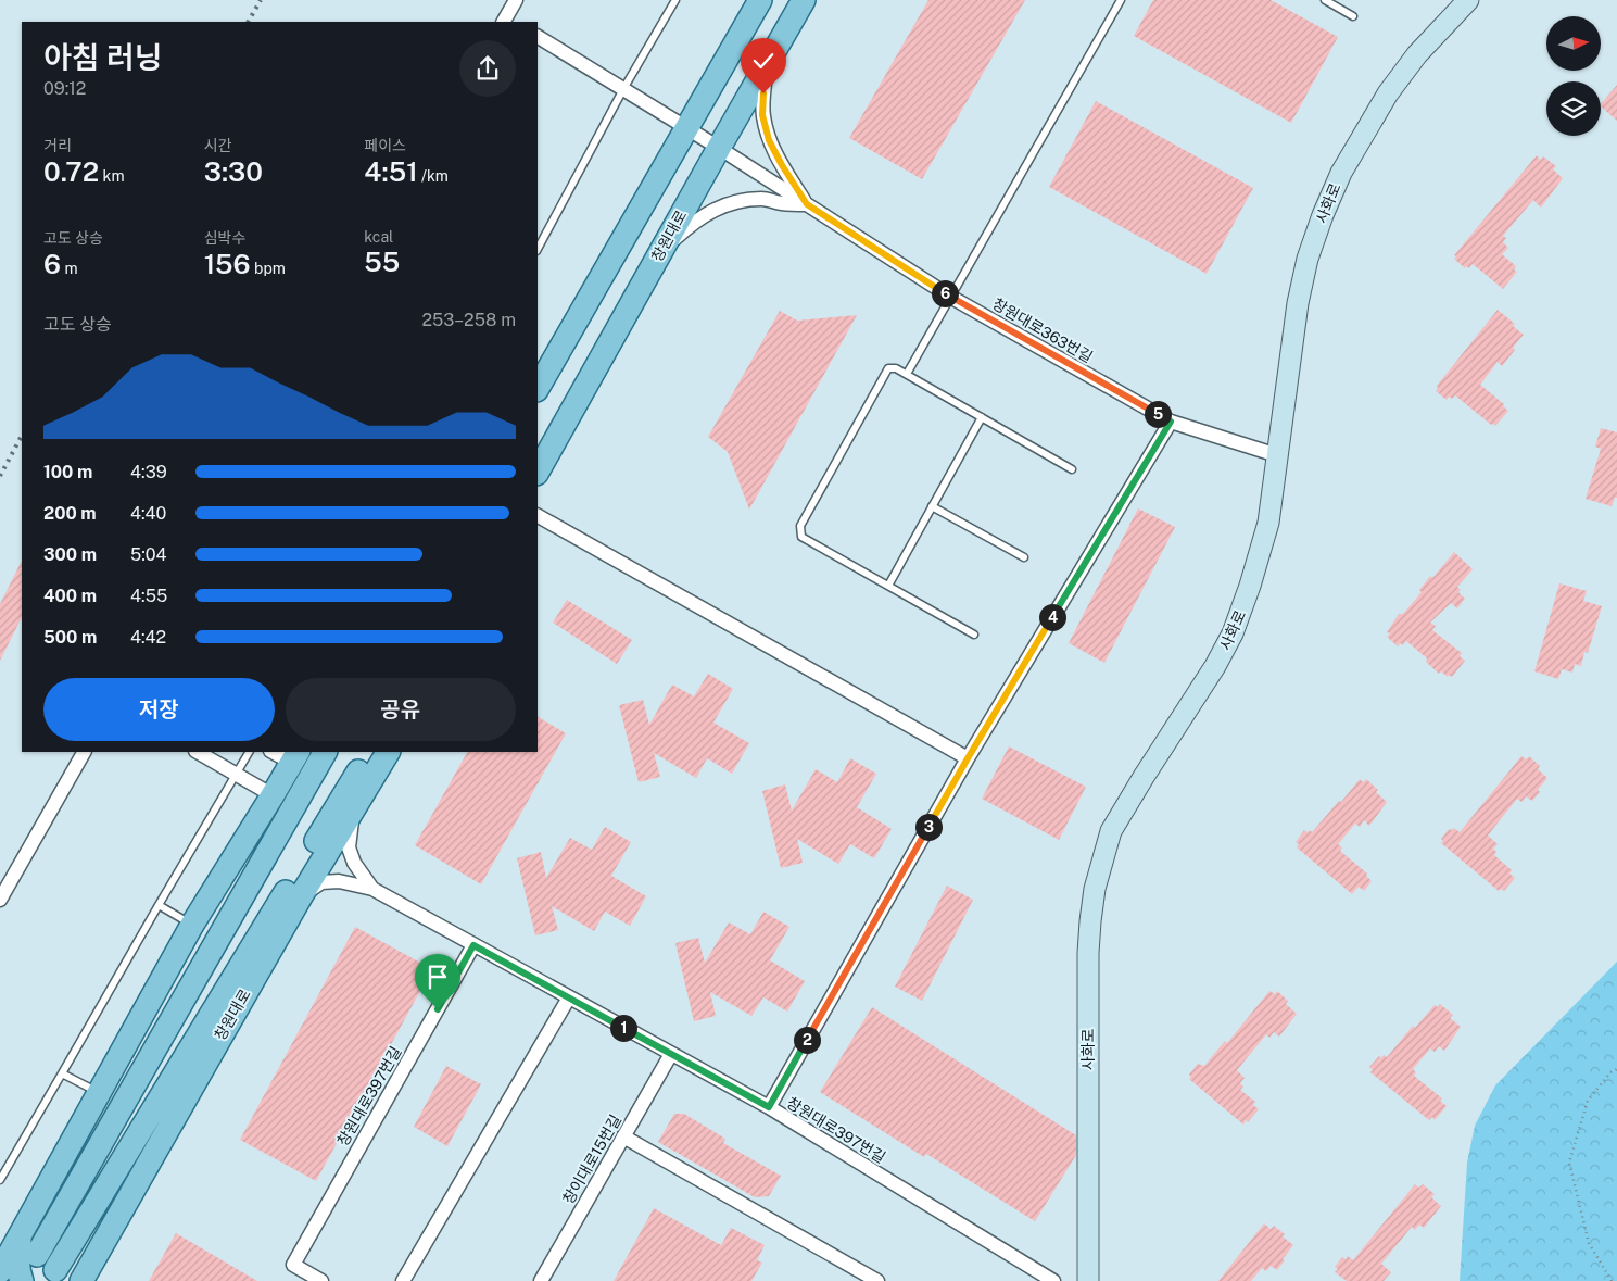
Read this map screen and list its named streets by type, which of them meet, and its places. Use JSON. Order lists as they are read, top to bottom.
{
  "streets": {
    "main road": ["사화로", "창원대로"],
    "street": ["창원대로363번길", "창원대로397번길", "창이대로15번길"]
  },
  "crossings": [
    ["사화로", "창원대로363번길"],
    ["창원대로", "창원대로363번길"],
    ["창원대로397번길", "창이대로15번길"]
  ],
  "north": "right",
  "page": {
    "heading": ["아침 러닝", "09:12"],
    "stats": [
      ["거리", "0.72 km"],
      ["시간", "3:30"],
      ["페이스", "4:51 /km"],
      ["고도 상승", "6 m"],
      ["심박수", "156 bpm"],
      ["kcal", "55"]
    ],
    "pins": [
      "6",
      "5",
      "4",
      "3",
      "1",
      "2"
    ],
    "chart": ["고도 상승", "253–258 m"],
    "list": [
      {
        "name": "100 m",
        "note": "4:39"
      },
      {
        "name": "200 m",
        "note": "4:40"
      },
      {
        "name": "300 m",
        "note": "5:04"
      },
      {
        "name": "400 m",
        "note": "4:55"
      },
      {
        "name": "500 m",
        "note": "4:42"
      }
    ],
    "buttons": ["저장", "공유"]
  }
}
